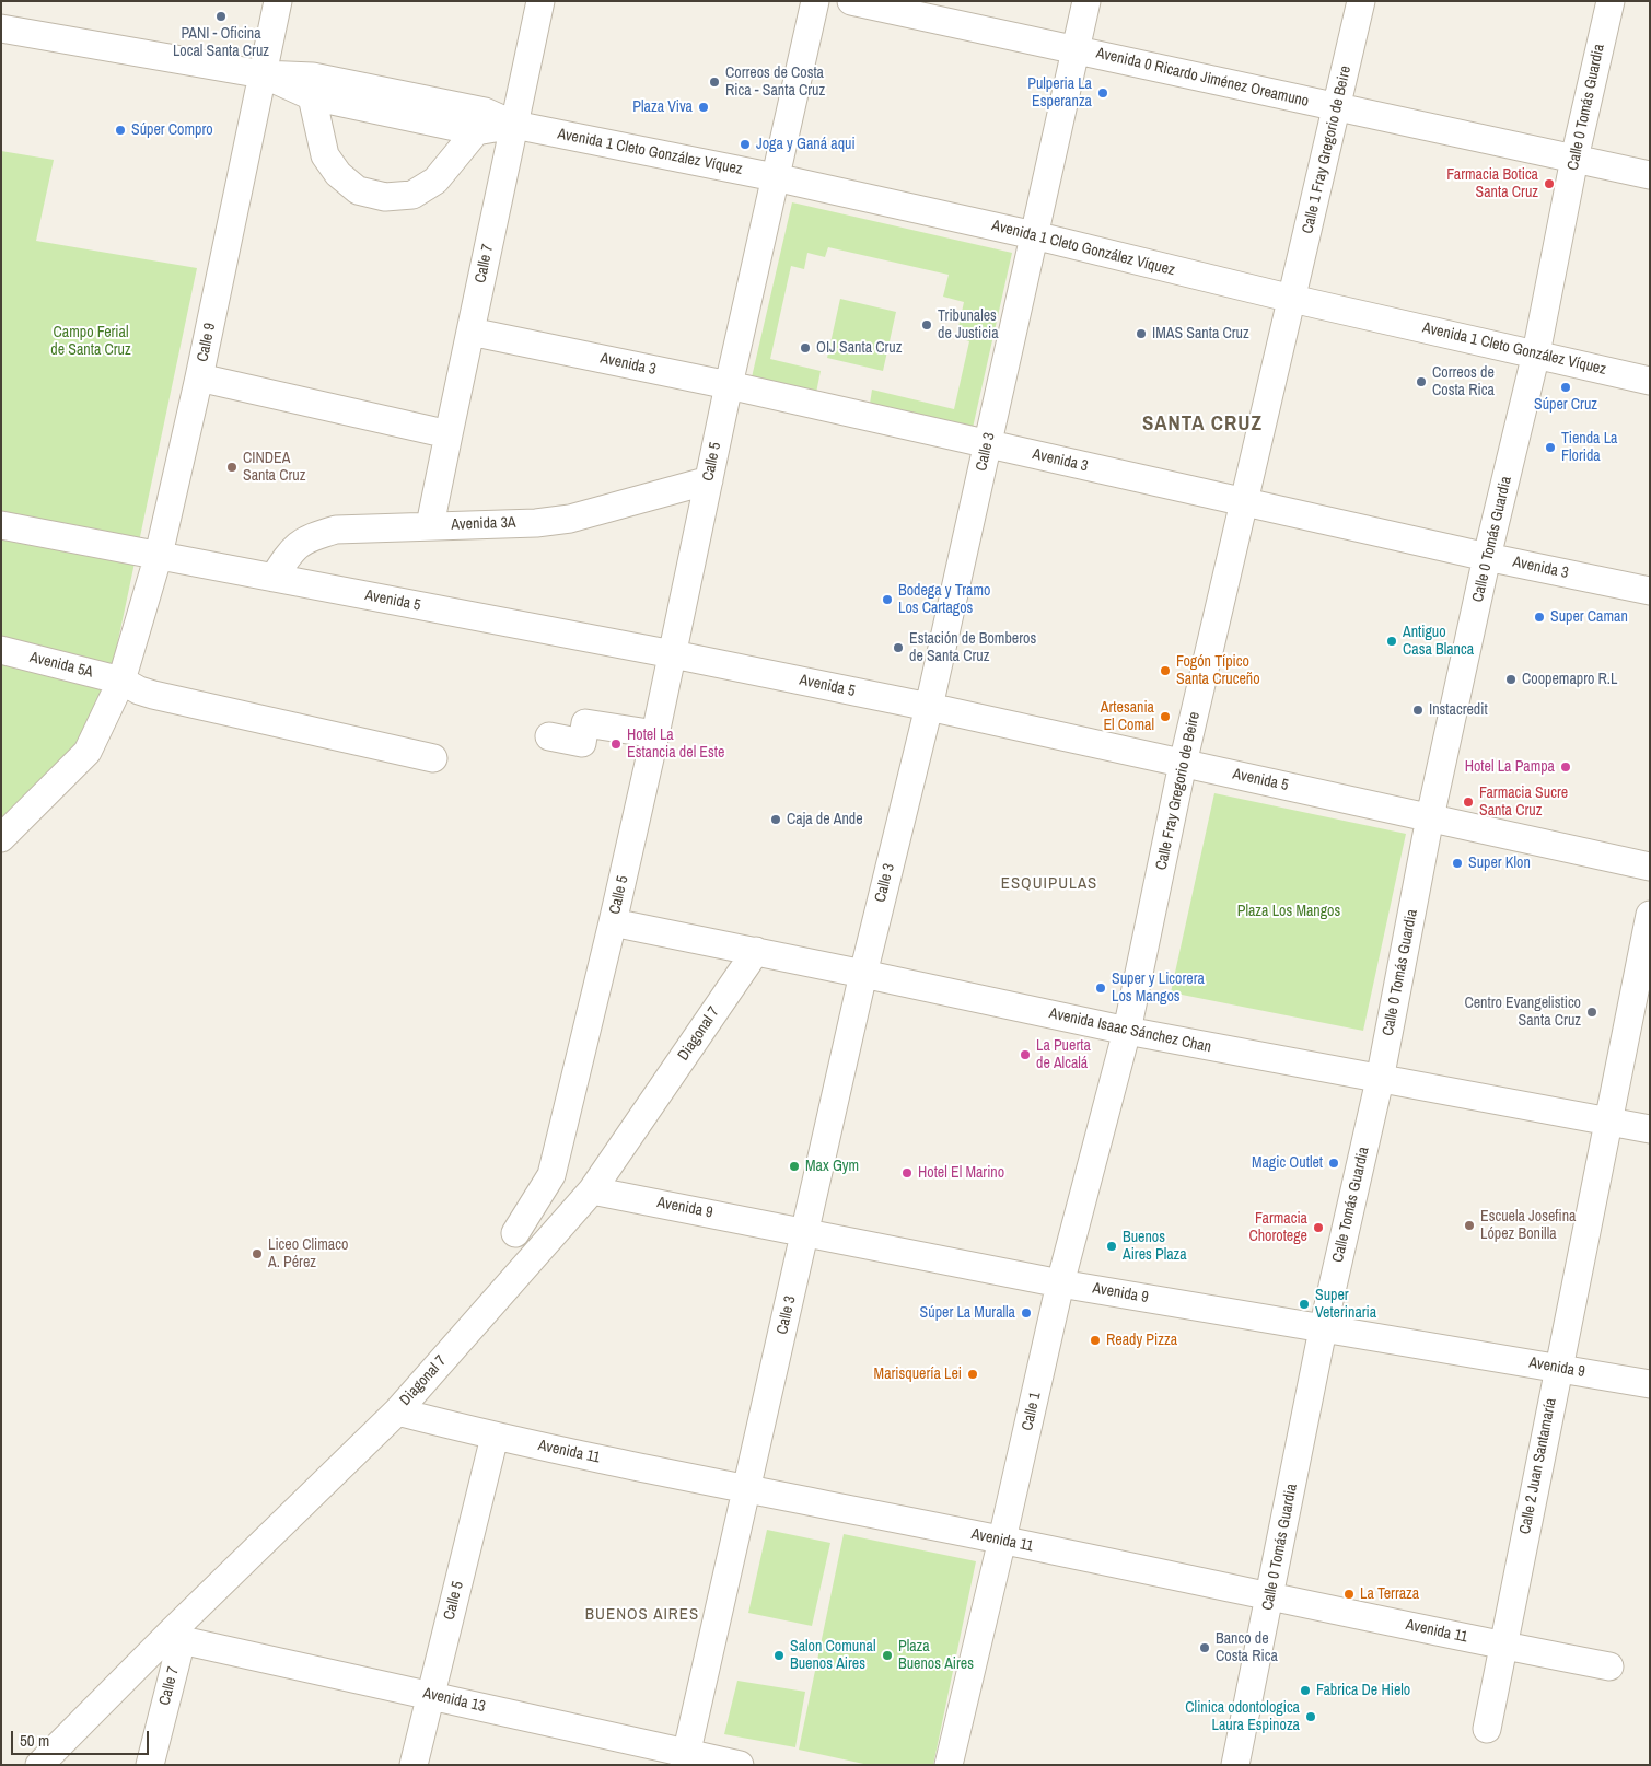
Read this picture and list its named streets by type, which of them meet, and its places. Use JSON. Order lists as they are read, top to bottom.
{
  "streets": {
    "street": [
      "Avenida 0 Ricardo Jiménez Oreamuno",
      "Calle 0 Tomás Guardia",
      "Calle 1 Fray Gregorio de Beire",
      "Avenida 1 Cleto González Víquez",
      "Calle 7",
      "Calle 9",
      "Avenida 3",
      "Calle 3",
      "Calle 5",
      "Avenida 3A",
      "Avenida 5",
      "Avenida 5A",
      "Calle Fray Gregorio de Beire",
      "Avenida Isaac Sánchez Chan",
      "Diagonal 7",
      "Calle Tomás Guardia",
      "Avenida 9",
      "Calle 1",
      "Avenida 11",
      "Calle 2 Juan Santamaría",
      "Avenida 13"
    ]
  },
  "crossings": [
    ["Avenida 0 Ricardo Jiménez Oreamuno", "Calle 0 Tomás Guardia"],
    ["Avenida 0 Ricardo Jiménez Oreamuno", "Calle 1 Fray Gregorio de Beire"],
    ["Avenida 0 Ricardo Jiménez Oreamuno", "Calle 3"],
    ["Calle 0 Tomás Guardia", "Avenida 1 Cleto González Víquez"],
    ["Calle 0 Tomás Guardia", "Avenida 3"],
    ["Calle 0 Tomás Guardia", "Avenida 5"],
    ["Calle 0 Tomás Guardia", "Avenida Isaac Sánchez Chan"],
    ["Calle 0 Tomás Guardia", "Calle Tomás Guardia"],
    ["Calle 0 Tomás Guardia", "Avenida 9"],
    ["Calle 0 Tomás Guardia", "Avenida 11"],
    ["Calle 1 Fray Gregorio de Beire", "Avenida 1 Cleto González Víquez"],
    ["Calle 1 Fray Gregorio de Beire", "Calle Fray Gregorio de Beire"],
    ["Avenida 1 Cleto González Víquez", "Calle 7"],
    ["Avenida 1 Cleto González Víquez", "Calle 9"],
    ["Avenida 1 Cleto González Víquez", "Calle 3"],
    ["Avenida 1 Cleto González Víquez", "Calle 5"],
    ["Avenida 1 Cleto González Víquez", "Calle Fray Gregorio de Beire"],
    ["Calle 7", "Avenida 3"],
    ["Calle 7", "Avenida 3A"],
    ["Calle 7", "Diagonal 7"],
    ["Calle 7", "Avenida 13"],
    ["Calle 9", "Avenida 5"],
    ["Calle 9", "Avenida 5A"],
    ["Avenida 3", "Calle 3"],
    ["Avenida 3", "Calle 5"],
    ["Avenida 3", "Calle Fray Gregorio de Beire"],
    ["Calle 3", "Avenida 5"],
    ["Calle 3", "Avenida Isaac Sánchez Chan"],
    ["Calle 3", "Avenida 9"],
    ["Calle 3", "Avenida 11"],
    ["Calle 3", "Avenida 13"],
    ["Calle 5", "Avenida 3A"],
    ["Calle 5", "Avenida 5"],
    ["Calle 5", "Avenida Isaac Sánchez Chan"],
    ["Calle 5", "Avenida 11"],
    ["Calle 5", "Avenida 13"],
    ["Avenida 3A", "Avenida 5"],
    ["Avenida 5", "Calle Fray Gregorio de Beire"],
    ["Calle Fray Gregorio de Beire", "Avenida Isaac Sánchez Chan"],
    ["Calle Fray Gregorio de Beire", "Avenida 9"],
    ["Calle Fray Gregorio de Beire", "Calle 1"],
    ["Avenida Isaac Sánchez Chan", "Diagonal 7"],
    ["Avenida Isaac Sánchez Chan", "Calle Tomás Guardia"],
    ["Avenida Isaac Sánchez Chan", "Calle 2 Juan Santamaría"],
    ["Diagonal 7", "Avenida 9"],
    ["Diagonal 7", "Avenida 11"],
    ["Diagonal 7", "Avenida 13"],
    ["Calle Tomás Guardia", "Avenida 9"],
    ["Avenida 9", "Calle 1"],
    ["Avenida 9", "Calle 2 Juan Santamaría"],
    ["Calle 1", "Avenida 11"],
    ["Avenida 11", "Calle 2 Juan Santamaría"]
  ],
  "districts": ["SANTA CRUZ", "ESQUIPULAS", "BUENOS AIRES"],
  "parks": ["Campo Ferial de Santa Cruz", "Plaza Los Mangos"],
  "places": [
    "PANI - Oficina Local Santa Cruz",
    "Correos de Costa Rica - Santa Cruz",
    "Pulperia La Esperanza",
    "Plaza Viva",
    "Súper Compro",
    "Joga y Ganá aqui",
    "Farmacia Botica Santa Cruz",
    "Tribunales de Justicia",
    "IMAS Santa Cruz",
    "OIJ Santa Cruz",
    "Correos de Costa Rica",
    "Súper Cruz",
    "Tienda La Florida",
    "CINDEA Santa Cruz",
    "Bodega y Tramo Los Cartagos",
    "Super Caman",
    "Antiguo Casa Blanca",
    "Estación de Bomberos de Santa Cruz",
    "Fogón Típico Santa Cruceño",
    "Coopemapro R.L",
    "Instacredit",
    "Artesania El Comal",
    "Hotel La Estancia del Este",
    "Hotel La Pampa",
    "Farmacia Sucre Santa Cruz",
    "Caja de Ande",
    "Super Klon",
    "Super y Licorera Los Mangos",
    "Centro Evangelistico Santa Cruz",
    "La Puerta de Alcalá",
    "Magic Outlet",
    "Max Gym",
    "Hotel El Marino",
    "Escuela Josefina López Bonilla",
    "Farmacia Chorotege",
    "Buenos Aires Plaza",
    "Liceo Climaco A. Pérez",
    "Super Veterinaria",
    "Súper La Muralla",
    "Ready Pizza",
    "Marisquería Lei",
    "La Terraza",
    "Banco de Costa Rica",
    "Salon Comunal Buenos Aires",
    "Plaza Buenos Aires",
    "Fabrica De Hielo",
    "Clinica odontologica Laura Espinoza"
  ],
  "scale_bar": "50 m"
}
